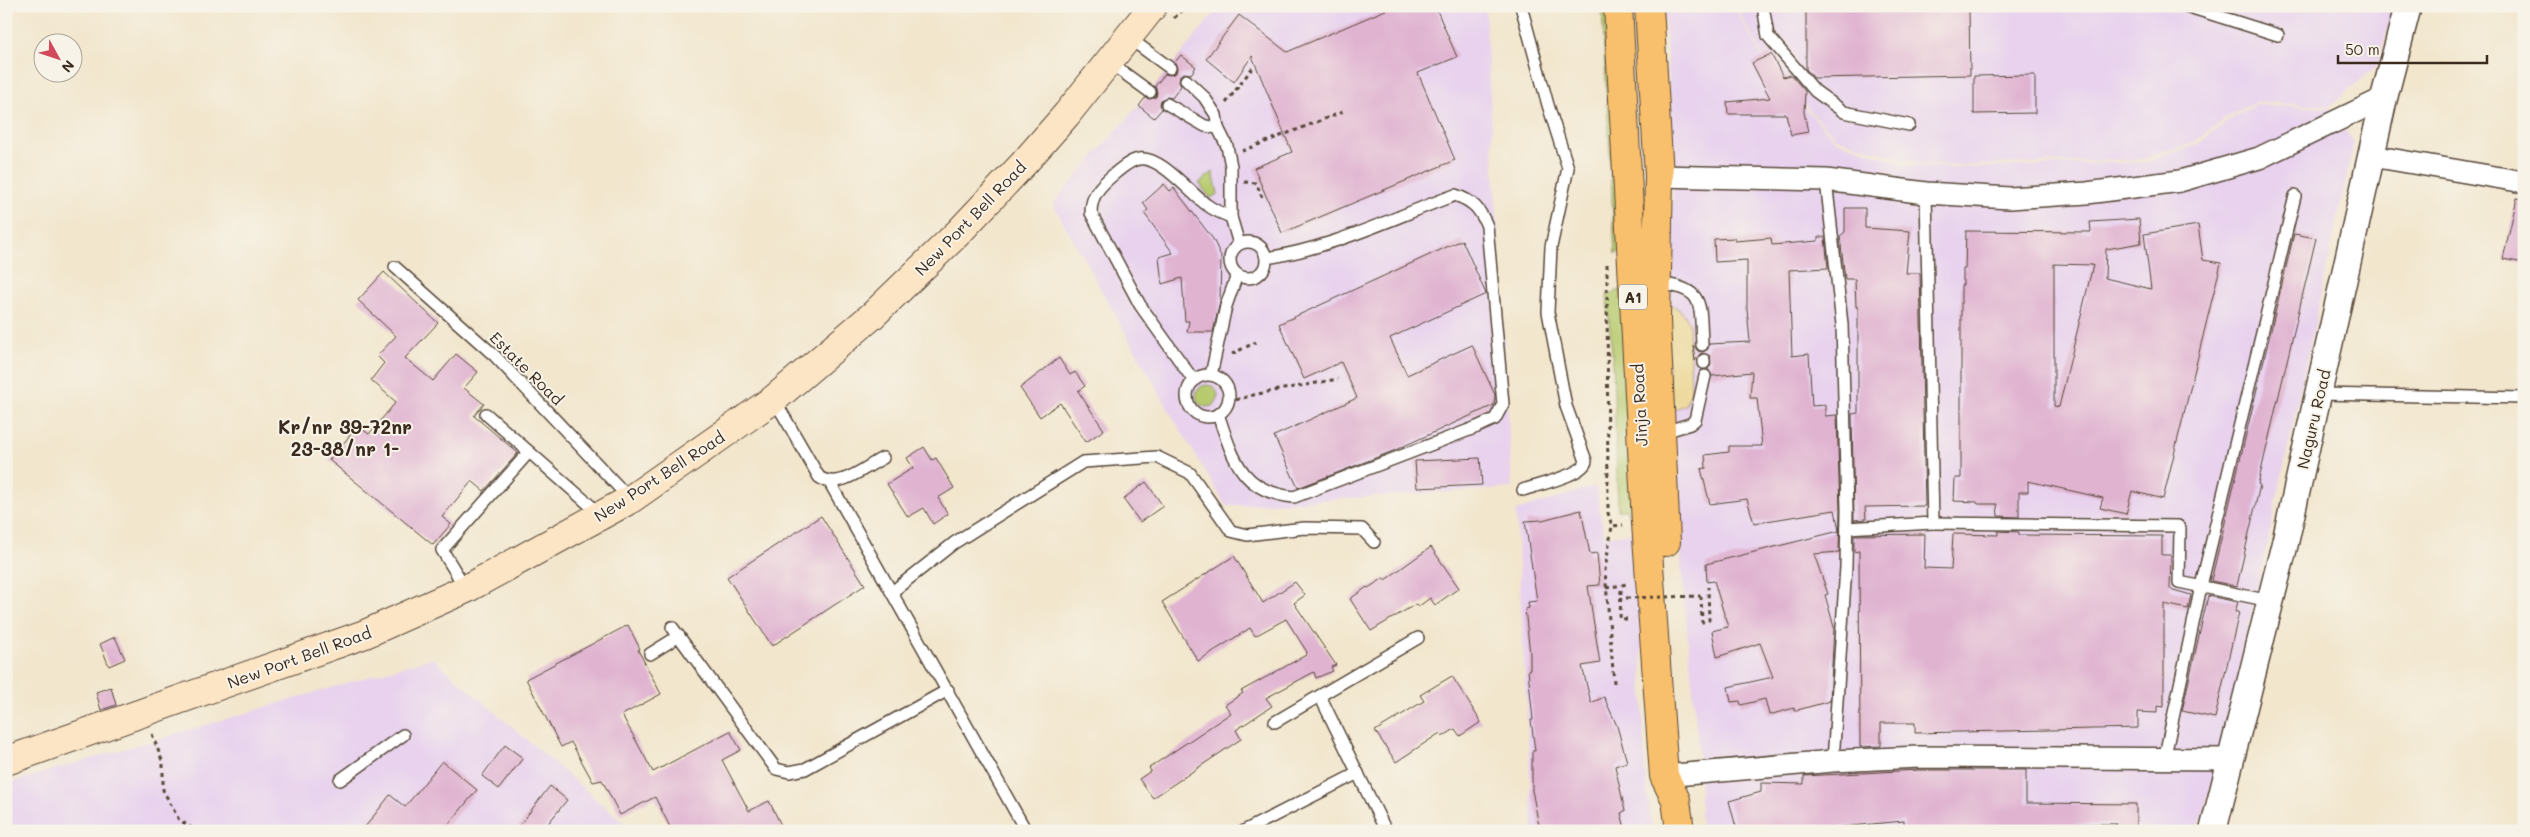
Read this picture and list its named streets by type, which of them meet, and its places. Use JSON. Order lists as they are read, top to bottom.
{
  "streets": {
    "highway": ["A1", "Jinja Road"],
    "main road": ["New Port Bell Road"],
    "street": ["Naguru Road"],
    "lane": ["Estate Road"]
  },
  "crossings": [
    ["New Port Bell Road", "Estate Road"]
  ],
  "districts": ["Kr/nr 39-72nr 23-38/nr 1-"],
  "scale_bar": "50 m",
  "north": "bottom right"
}
